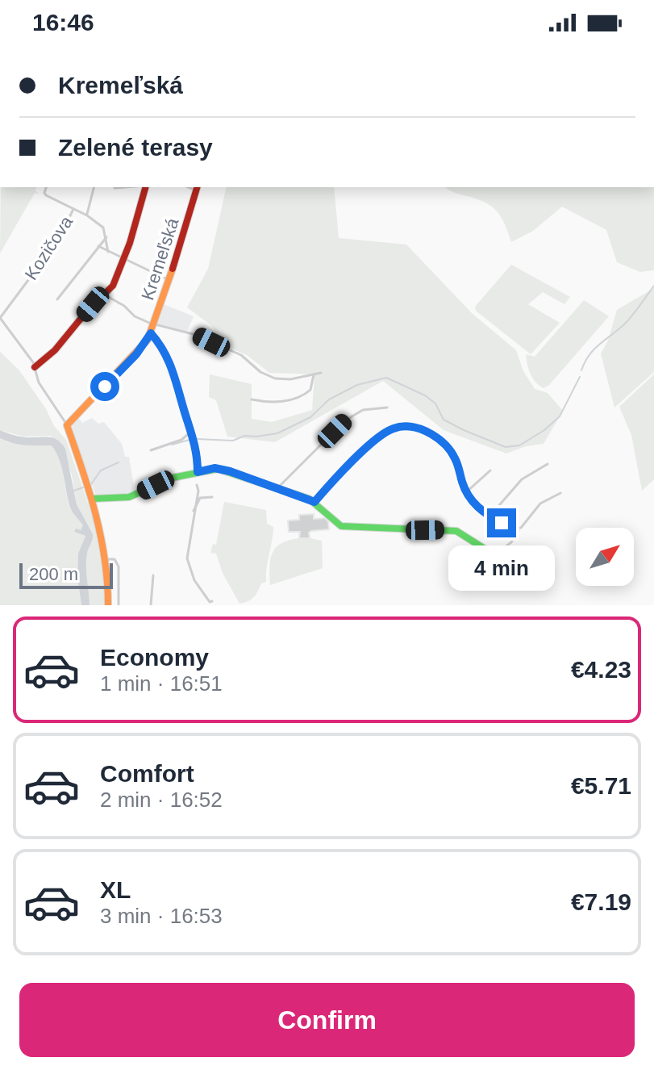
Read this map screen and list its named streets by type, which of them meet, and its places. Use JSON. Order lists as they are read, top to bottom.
{
  "streets": {
    "street": ["Kozičova", "Kremeľská"]
  },
  "scale_bar": "200 m",
  "north": "top right",
  "page": {
    "status": "16:46",
    "banner": ["Kremeľská", "Zelené terasy"],
    "bubble": "4 min",
    "scale": "200 m",
    "list": [
      {
        "name": "Economy",
        "note": "1 min · 16:51",
        "value": "€4.23"
      },
      {
        "name": "Comfort",
        "note": "2 min · 16:52",
        "value": "€5.71"
      },
      {
        "name": "XL",
        "note": "3 min · 16:53",
        "value": "€7.19"
      }
    ],
    "buttons": "Confirm"
  }
}
